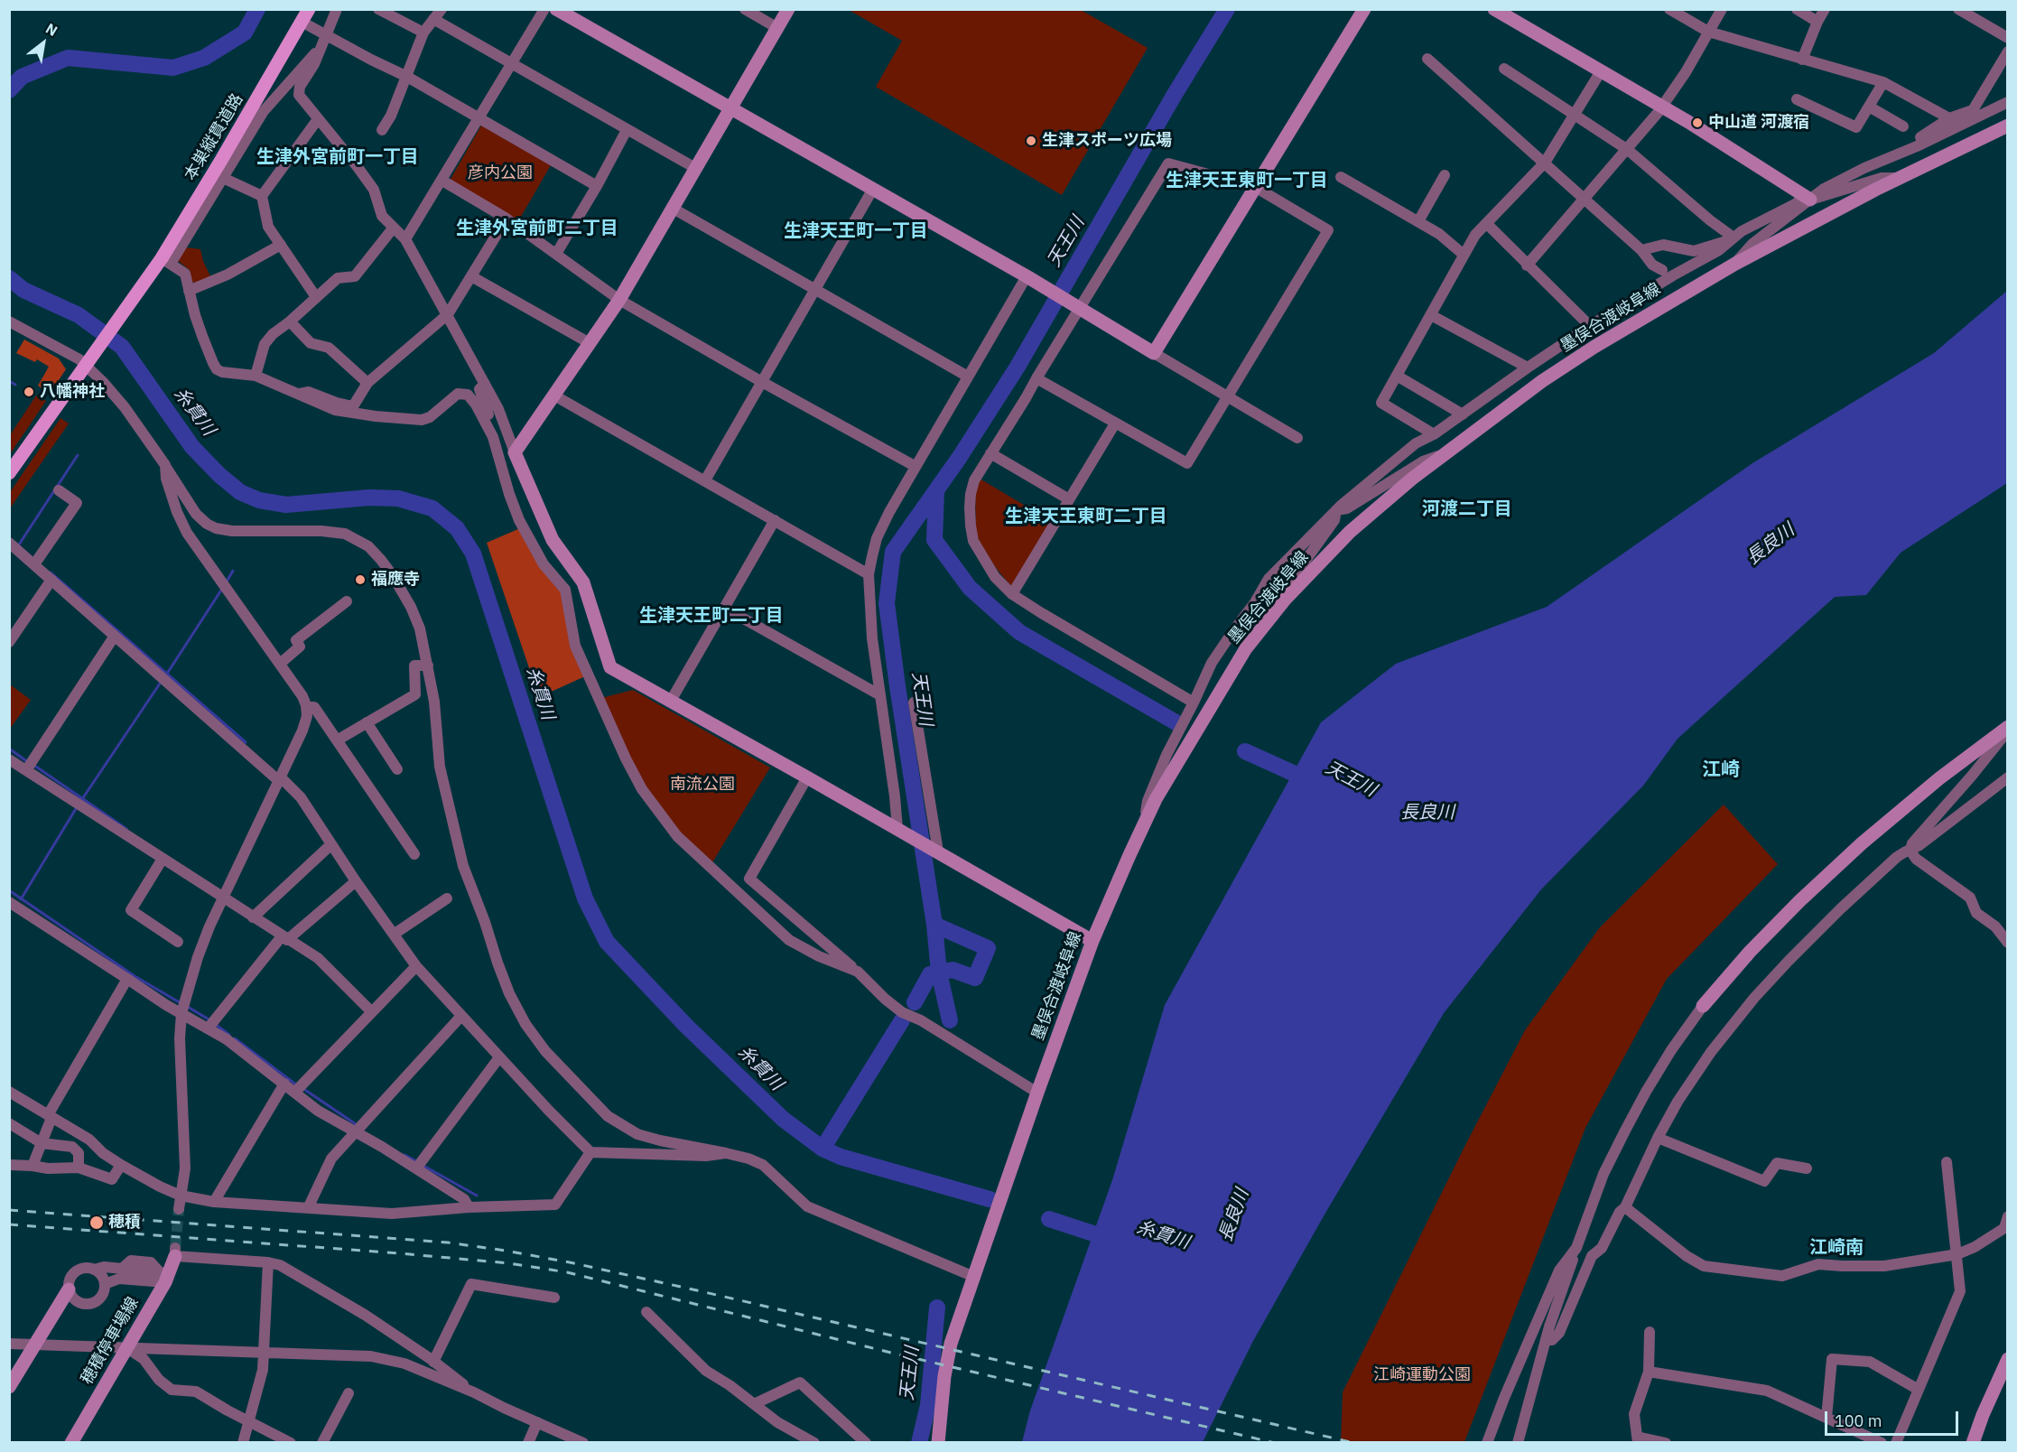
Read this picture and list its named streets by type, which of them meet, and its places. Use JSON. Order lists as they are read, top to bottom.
{
  "streets": {
    "main road": ["本巣縦貫道路"],
    "street": ["墨俣合渡岐阜線", "穂積停車場線"]
  },
  "districts": [
    "生津外宮前町一丁目",
    "生津天王東町一丁目",
    "生津外宮前町二丁目",
    "生津天王町一丁目",
    "河渡二丁目",
    "生津天王東町二丁目",
    "生津天王町二丁目",
    "江崎",
    "江崎南"
  ],
  "water": ["天王川", "糸貫川", "長良川"],
  "parks": ["彦内公園", "南流公園", "江崎運動公園"],
  "places": [
    "中山道 河渡宿",
    "生津スポーツ広場",
    "八幡神社",
    "福應寺",
    "穂積"
  ],
  "scale_bar": "100 m",
  "north": "top right"
}
